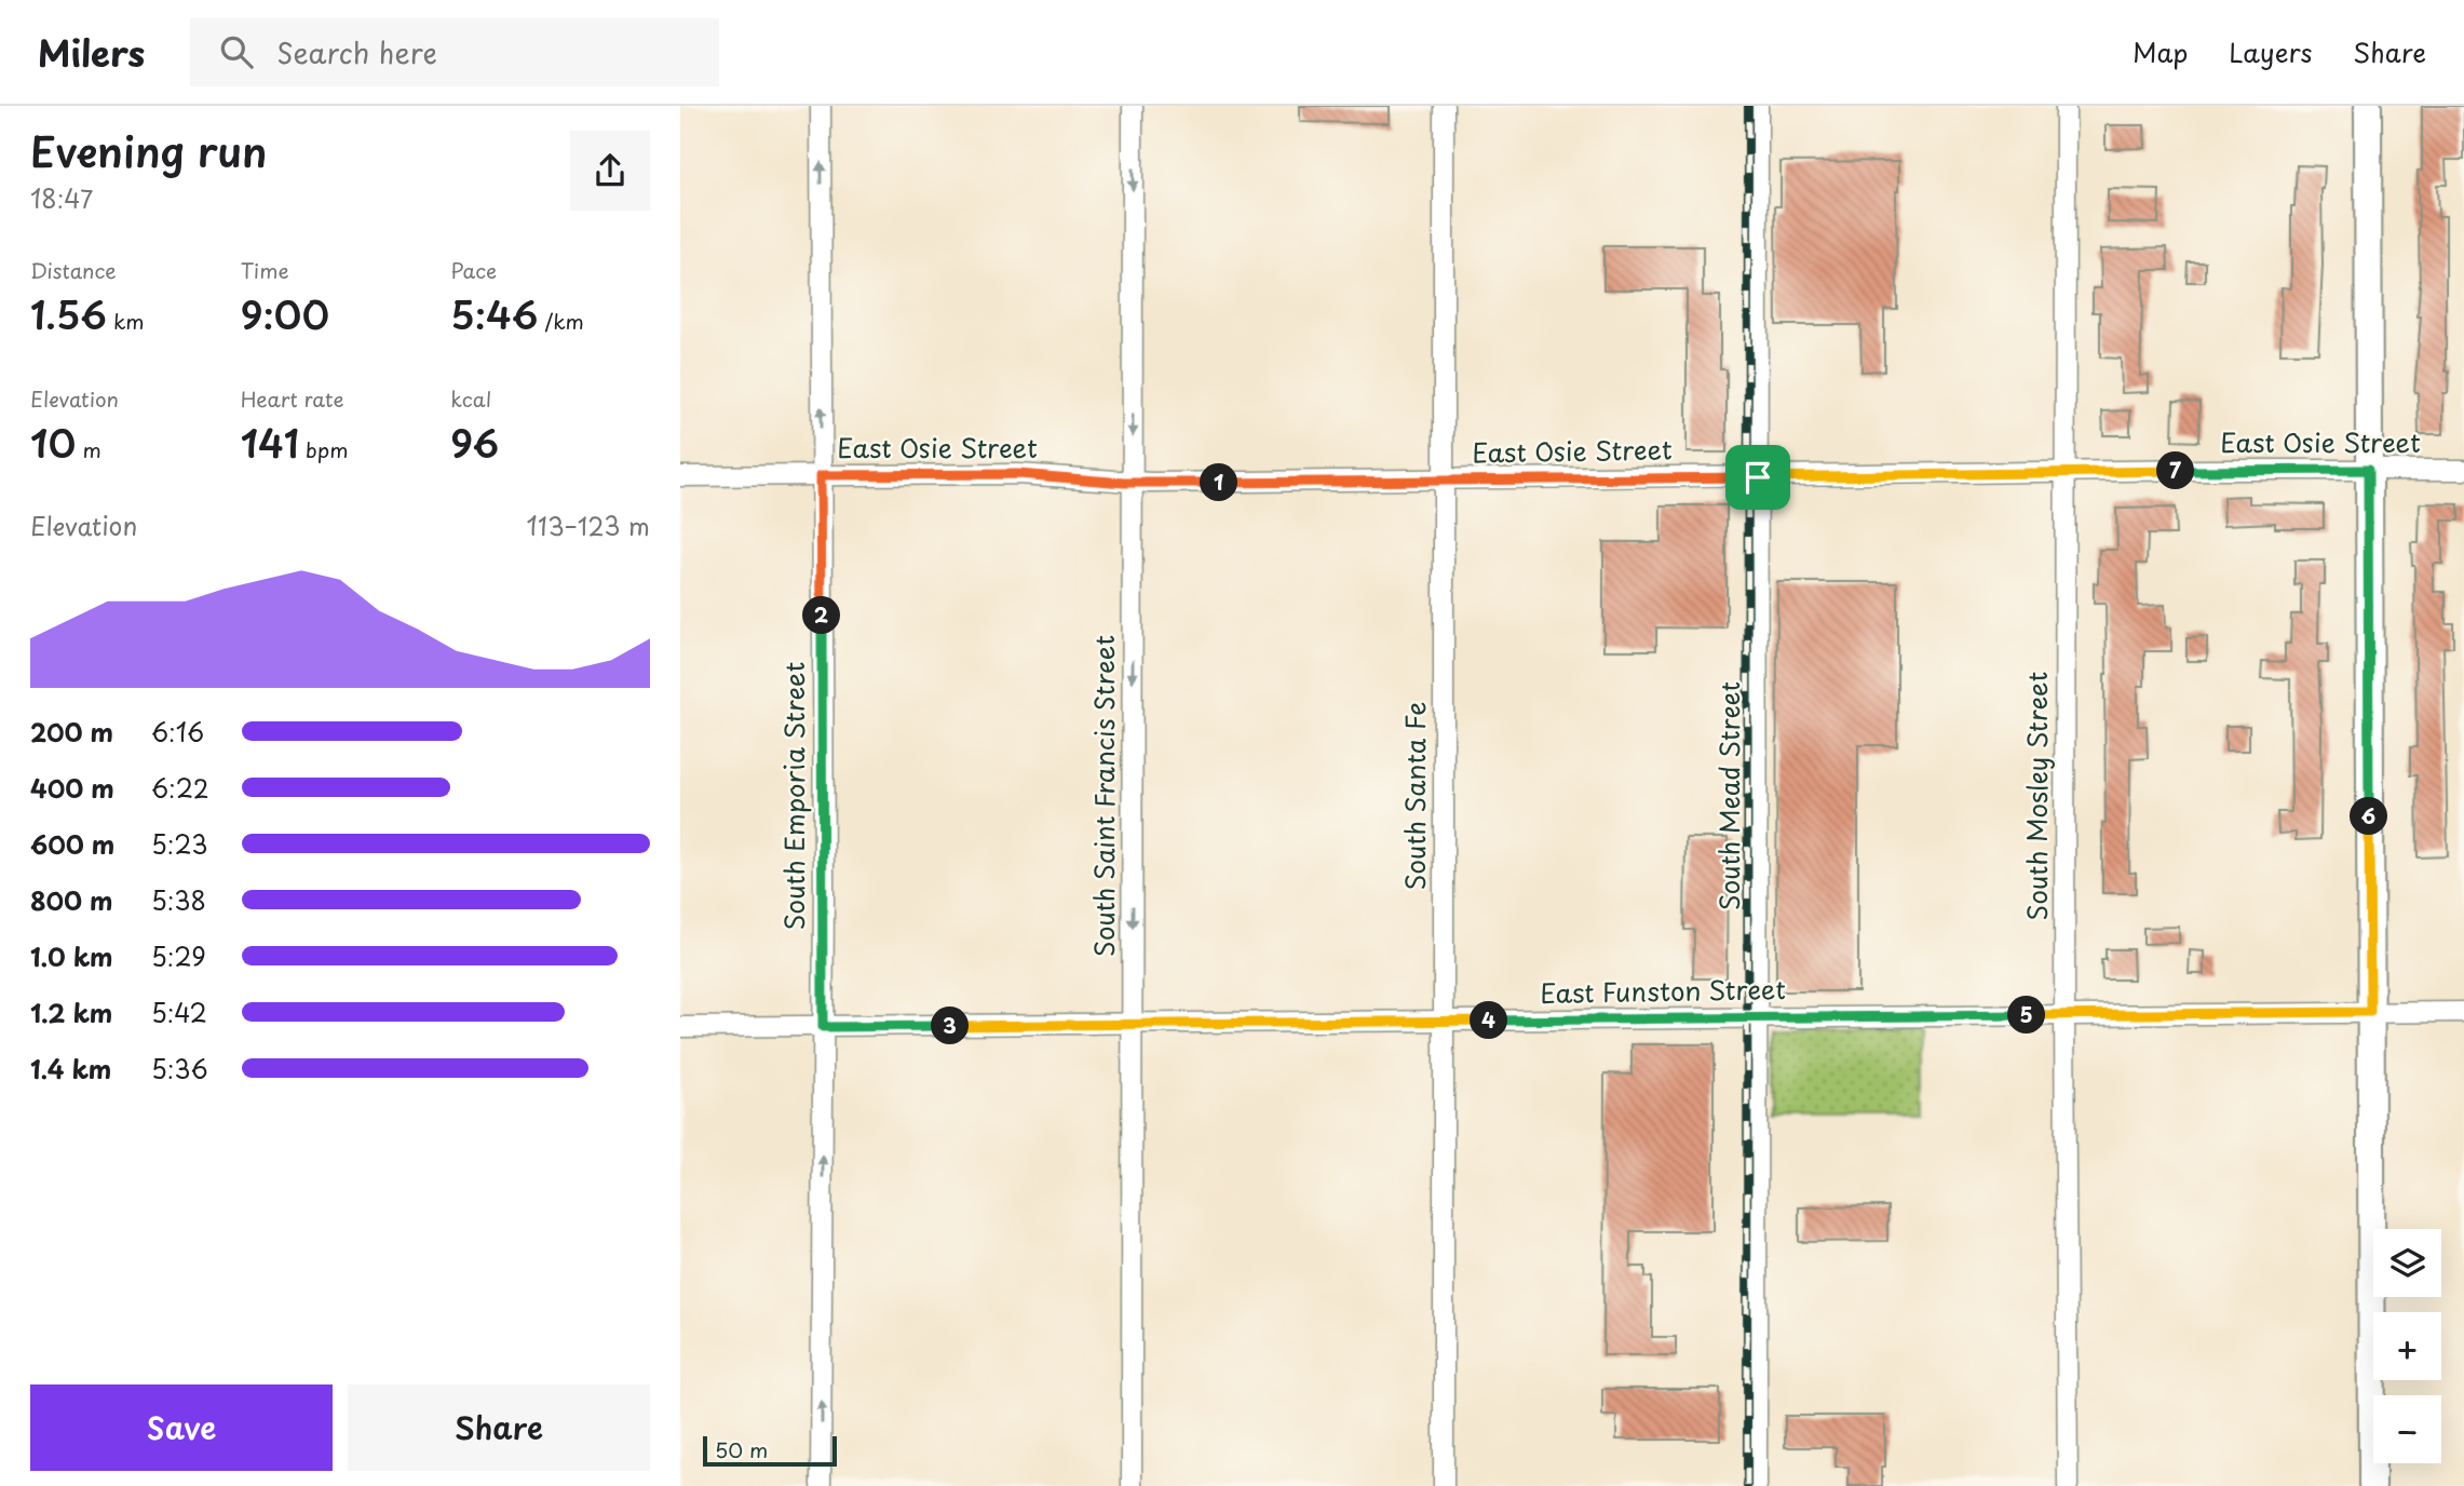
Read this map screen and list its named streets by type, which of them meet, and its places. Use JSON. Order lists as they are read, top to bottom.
{
  "streets": {
    "street": [
      "East Osie Street",
      "South Emporia Street",
      "South Saint Francis Street",
      "South Santa Fe",
      "South Mead Street",
      "South Mosley Street",
      "East Funston Street"
    ]
  },
  "crossings": [
    ["East Osie Street", "South Emporia Street"],
    ["East Osie Street", "South Saint Francis Street"],
    ["East Osie Street", "South Santa Fe"],
    ["East Osie Street", "South Mead Street"],
    ["East Osie Street", "South Mosley Street"],
    ["South Emporia Street", "East Funston Street"],
    ["South Saint Francis Street", "East Funston Street"],
    ["South Santa Fe", "East Funston Street"],
    ["South Mead Street", "East Funston Street"],
    ["South Mosley Street", "East Funston Street"]
  ],
  "one_way": ["South Emporia Street", "South Saint Francis Street"],
  "scale_bar": "50 m",
  "page": {
    "header": "Milers",
    "search": "Search here",
    "nav": ["Map", "Layers", "Share"],
    "heading": ["Evening run", "18:47"],
    "stats": [
      ["Distance", "1.56 km"],
      ["Time", "9:00"],
      ["Pace", "5:46 /km"],
      ["Elevation", "10 m"],
      ["Heart rate", "141 bpm"],
      ["kcal", "96"]
    ],
    "pins": [
      "7",
      "1",
      "2",
      "6",
      "5",
      "4",
      "3"
    ],
    "chart": ["Elevation", "113–123 m"],
    "list": [
      {
        "name": "200 m",
        "note": "6:16"
      },
      {
        "name": "400 m",
        "note": "6:22"
      },
      {
        "name": "600 m",
        "note": "5:23"
      },
      {
        "name": "800 m",
        "note": "5:38"
      },
      {
        "name": "1.0 km",
        "note": "5:29"
      },
      {
        "name": "1.2 km",
        "note": "5:42"
      },
      {
        "name": "1.4 km",
        "note": "5:36"
      }
    ],
    "map_buttons": ["+", "−"],
    "buttons": ["Save", "Share"],
    "scale": "50 m"
  }
}
